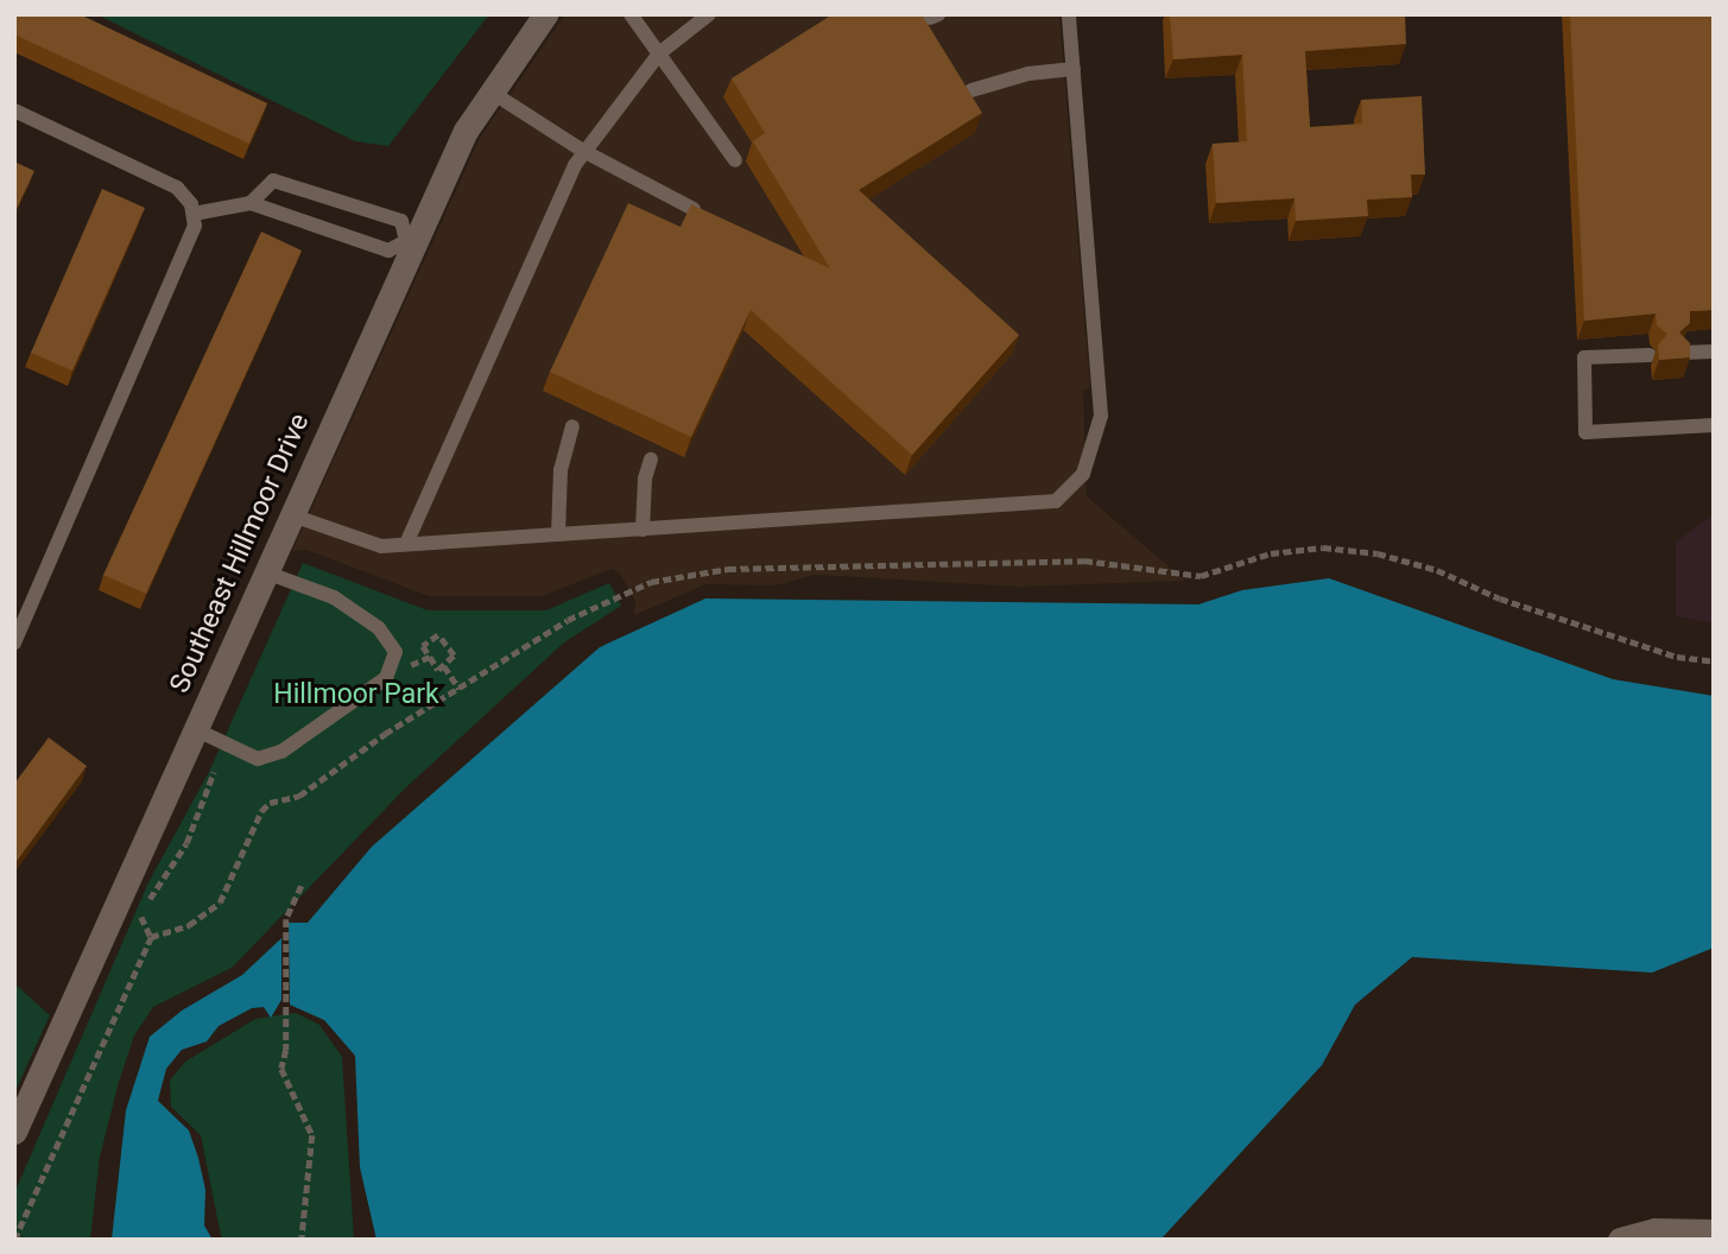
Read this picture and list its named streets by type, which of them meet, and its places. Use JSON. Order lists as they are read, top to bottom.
{
  "streets": {
    "street": ["Southeast Hillmoor Drive"]
  },
  "parks": ["Hillmoor Park"]
}
